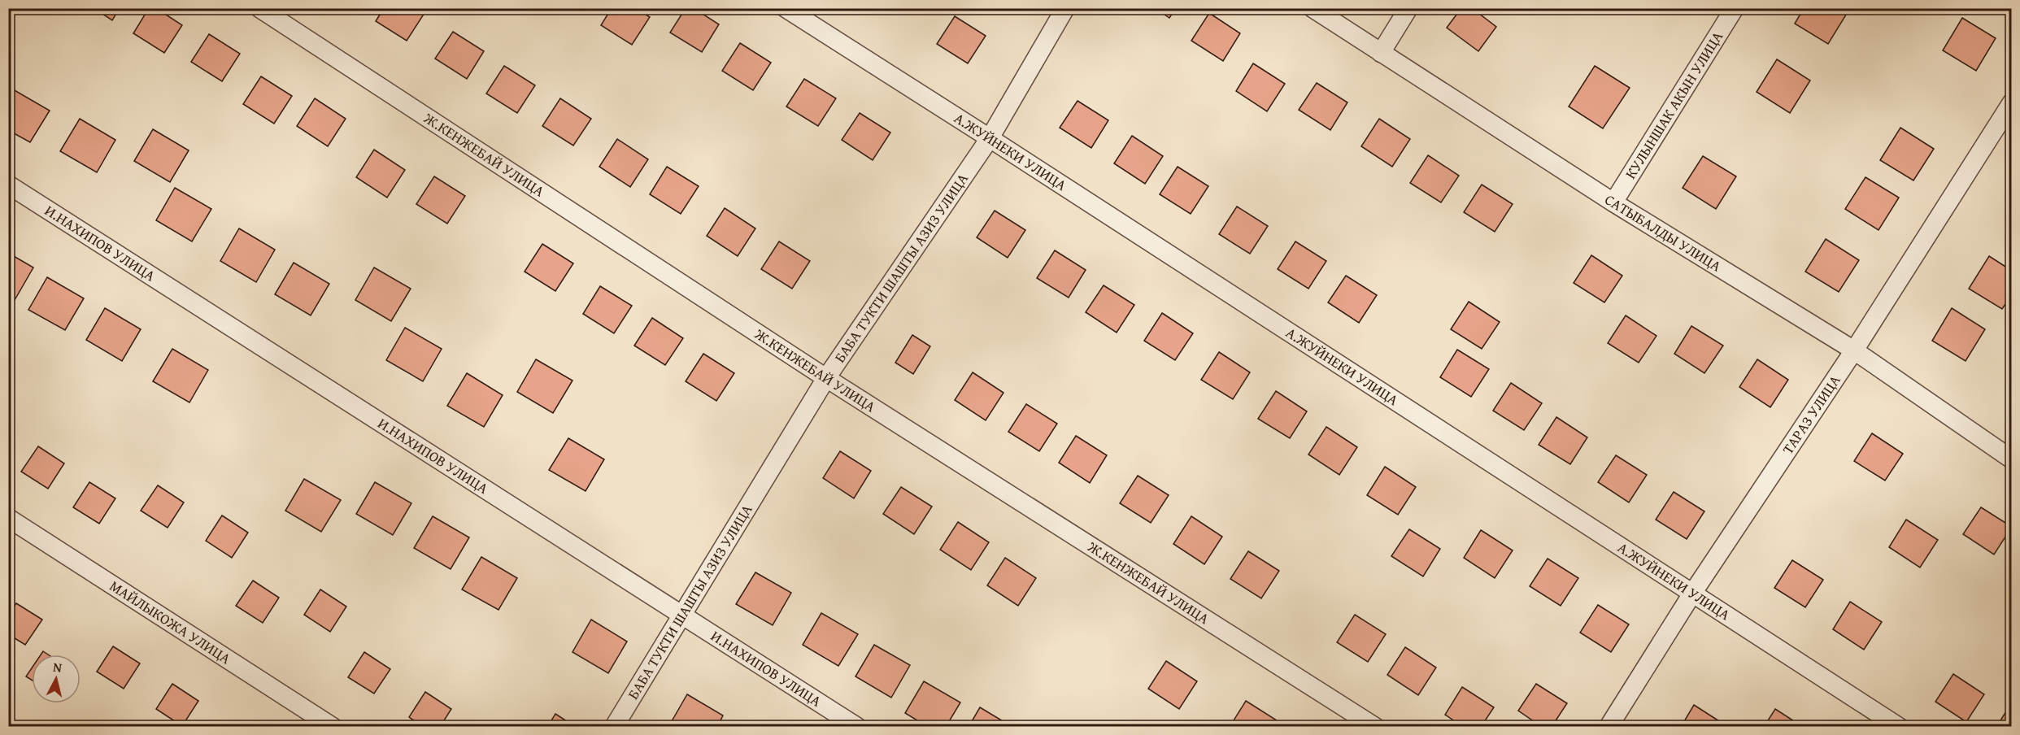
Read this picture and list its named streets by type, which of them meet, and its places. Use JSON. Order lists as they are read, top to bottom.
{
  "streets": {
    "street": [
      "КУЛЫНШАК АКЫН УЛИЦА",
      "А.ЖУЙНЕКИ УЛИЦА",
      "Ж.КЕНЖЕБАЙ УЛИЦА",
      "САТЫБАЛДЫ УЛИЦА",
      "И.НАХИПОВ УЛИЦА",
      "БАБА ТУКТИ ШАШТЫ АЗИЗ УЛИЦА",
      "ТАРАЗ УЛИЦА",
      "МАЙЛЫКОЖА УЛИЦА"
    ]
  },
  "crossings": [
    ["КУЛЫНШАК АКЫН УЛИЦА", "САТЫБАЛДЫ УЛИЦА"],
    ["А.ЖУЙНЕКИ УЛИЦА", "БАБА ТУКТИ ШАШТЫ АЗИЗ УЛИЦА"],
    ["А.ЖУЙНЕКИ УЛИЦА", "ТАРАЗ УЛИЦА"],
    ["Ж.КЕНЖЕБАЙ УЛИЦА", "БАБА ТУКТИ ШАШТЫ АЗИЗ УЛИЦА"],
    ["САТЫБАЛДЫ УЛИЦА", "ТАРАЗ УЛИЦА"],
    ["И.НАХИПОВ УЛИЦА", "БАБА ТУКТИ ШАШТЫ АЗИЗ УЛИЦА"]
  ],
  "north": "top"
}
